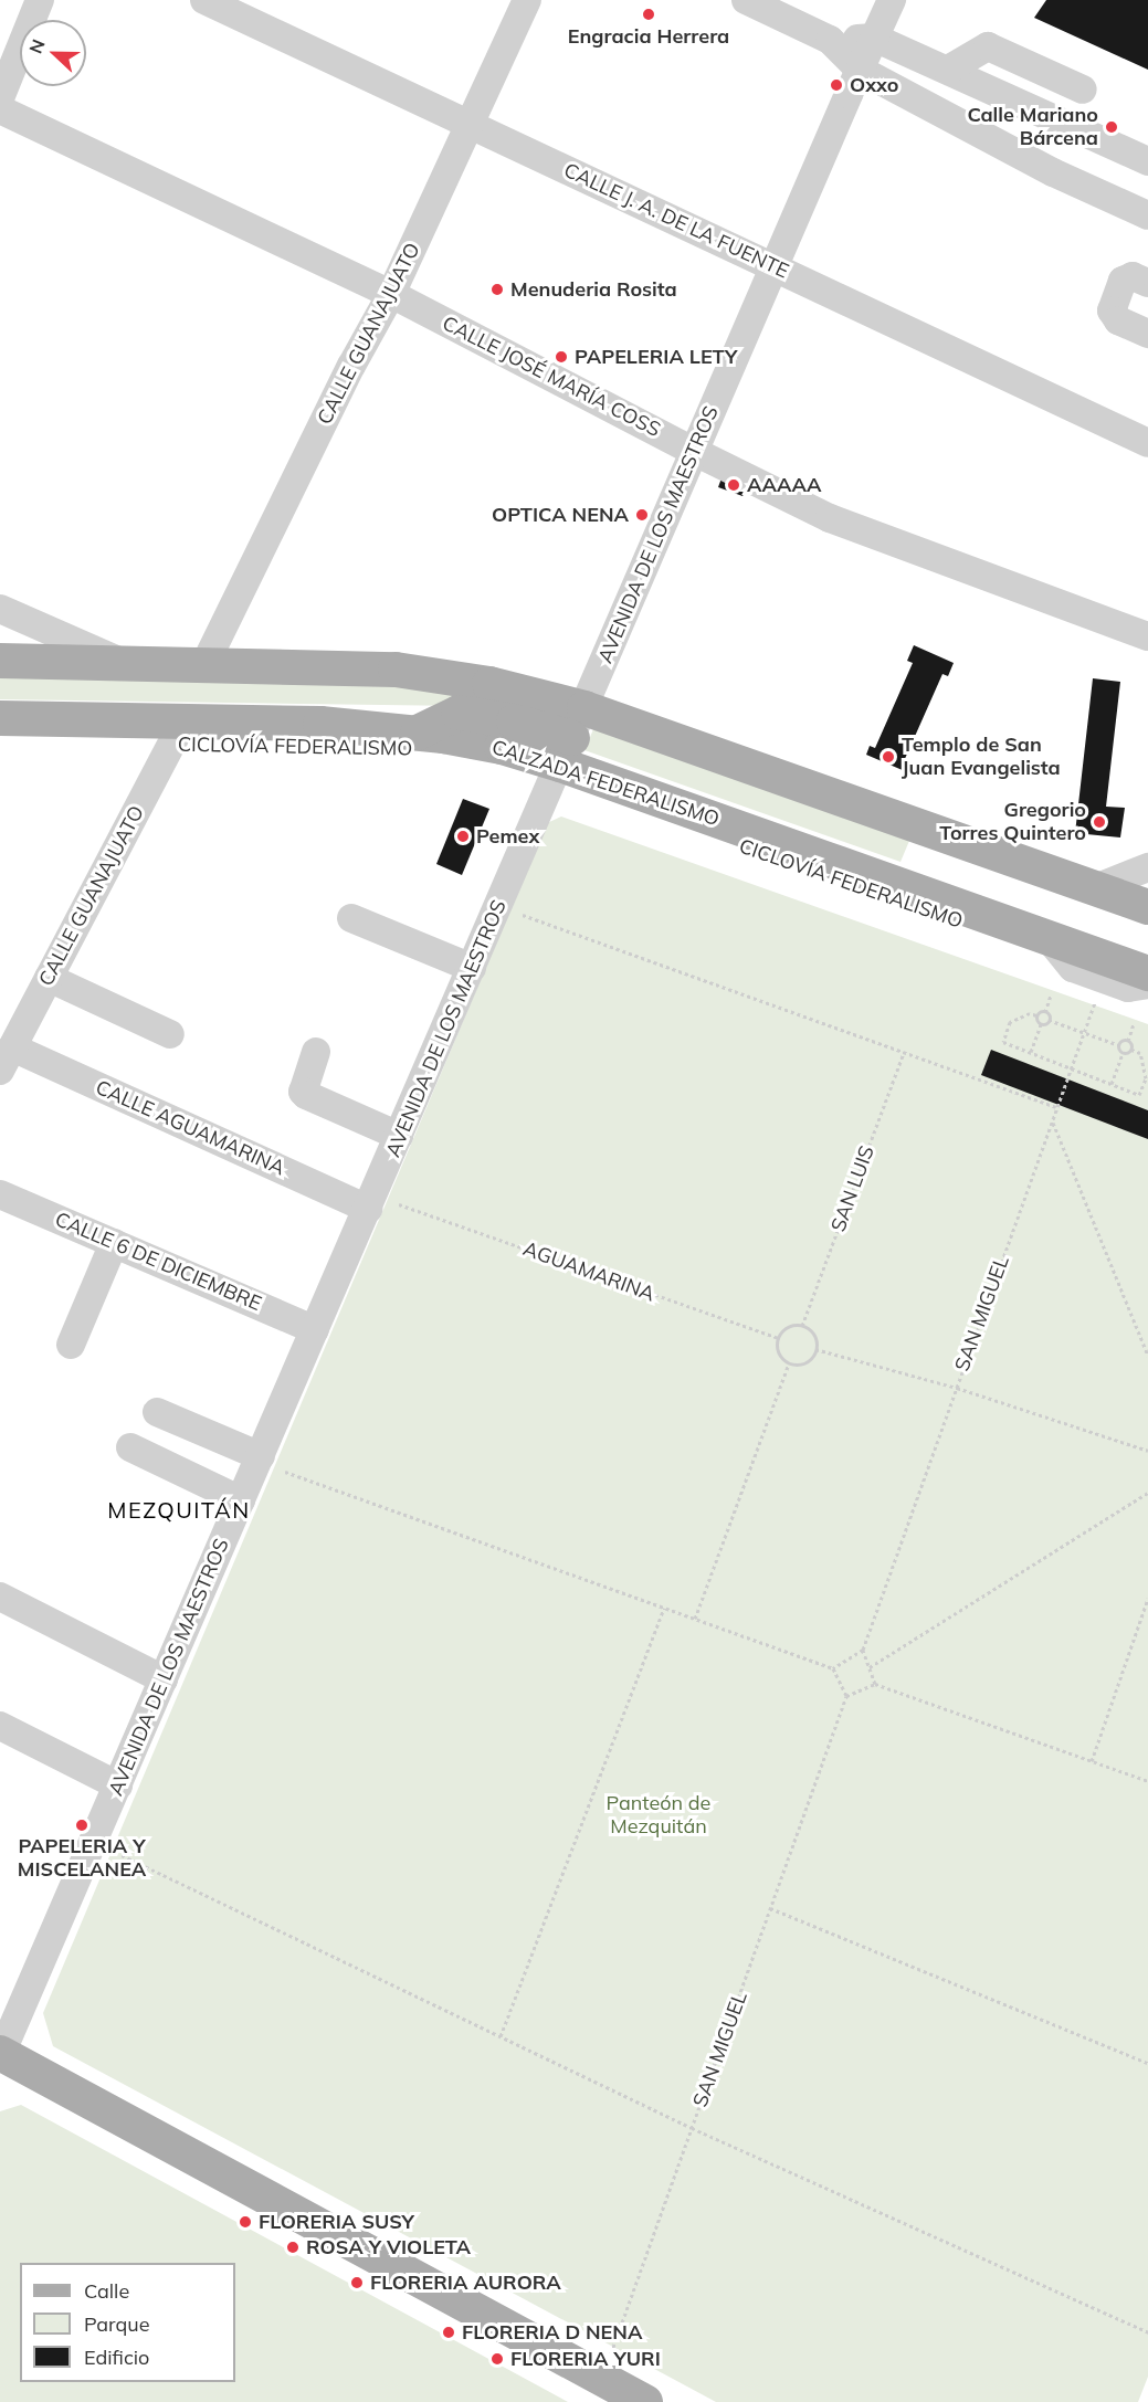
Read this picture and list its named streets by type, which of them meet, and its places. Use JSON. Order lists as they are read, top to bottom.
{
  "streets": {
    "main road": ["CALZADA FEDERALISMO"],
    "street": [
      "CALLE J. A. DE LA FUENTE",
      "CALLE GUANAJUATO",
      "CALLE JOSÉ MARÍA COSS",
      "AVENIDA DE LOS MAESTROS",
      "CALLE AGUAMARINA",
      "CALLE 6 DE DICIEMBRE"
    ],
    "path": ["SAN LUIS", "AGUAMARINA", "SAN MIGUEL"]
  },
  "crossings": [
    ["CALLE J. A. DE LA FUENTE", "CALLE GUANAJUATO"],
    ["CALLE J. A. DE LA FUENTE", "AVENIDA DE LOS MAESTROS"],
    ["CALLE GUANAJUATO", "CALLE JOSÉ MARÍA COSS"],
    ["CALLE GUANAJUATO", "CALZADA FEDERALISMO"],
    ["CALLE GUANAJUATO", "CALLE AGUAMARINA"],
    ["CALLE JOSÉ MARÍA COSS", "AVENIDA DE LOS MAESTROS"],
    ["AVENIDA DE LOS MAESTROS", "CALZADA FEDERALISMO"],
    ["AVENIDA DE LOS MAESTROS", "CALLE AGUAMARINA"],
    ["AVENIDA DE LOS MAESTROS", "CALLE 6 DE DICIEMBRE"],
    ["SAN LUIS", "AGUAMARINA"]
  ],
  "districts": ["MEZQUITÁN"],
  "parks": ["Panteón de Mezquitán"],
  "places": [
    "Engracia Herrera",
    "Oxxo",
    "Calle Mariano Bárcena",
    "Menuderia Rosita",
    "PAPELERIA LETY",
    "AAAAA",
    "OPTICA NENA",
    "Templo de San Juan Evangelista",
    "Gregorio Torres Quintero",
    "Pemex",
    "PAPELERIA Y MISCELANEA",
    "FLORERIA SUSY",
    "ROSA Y VIOLETA",
    "FLORERIA AURORA",
    "FLORERIA D NENA",
    "FLORERIA YURI"
  ],
  "legend": ["Calle", "Parque", "Edificio"],
  "north": "left"
}
